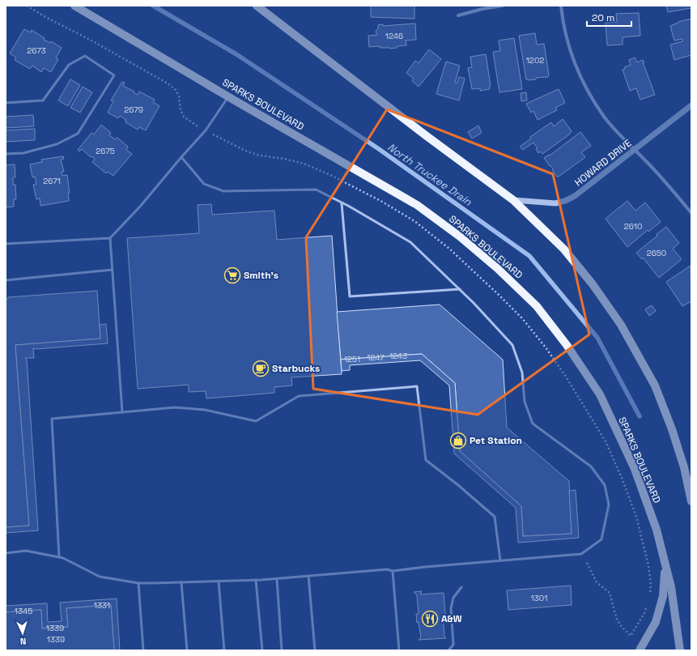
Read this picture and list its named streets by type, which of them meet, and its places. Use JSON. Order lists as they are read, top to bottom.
{
  "streets": {
    "main road": ["SPARKS BOULEVARD"],
    "street": ["HOWARD DRIVE"]
  },
  "water": ["North Truckee Drain"],
  "places": {
    "supermarket": ["Smith's"],
    "cafe": ["Starbucks"],
    "shop": ["Pet Station"],
    "restaurant": ["A&W"]
  },
  "house_numbers": [
    "1246",
    "2673",
    "1202",
    "2679",
    "2675",
    "2671",
    "2610",
    "2650",
    "1243",
    "1247",
    "1251",
    "1301",
    "1331",
    "1345",
    "1339",
    "1339"
  ],
  "scale_bar": "20 m",
  "north": "bottom"
}
